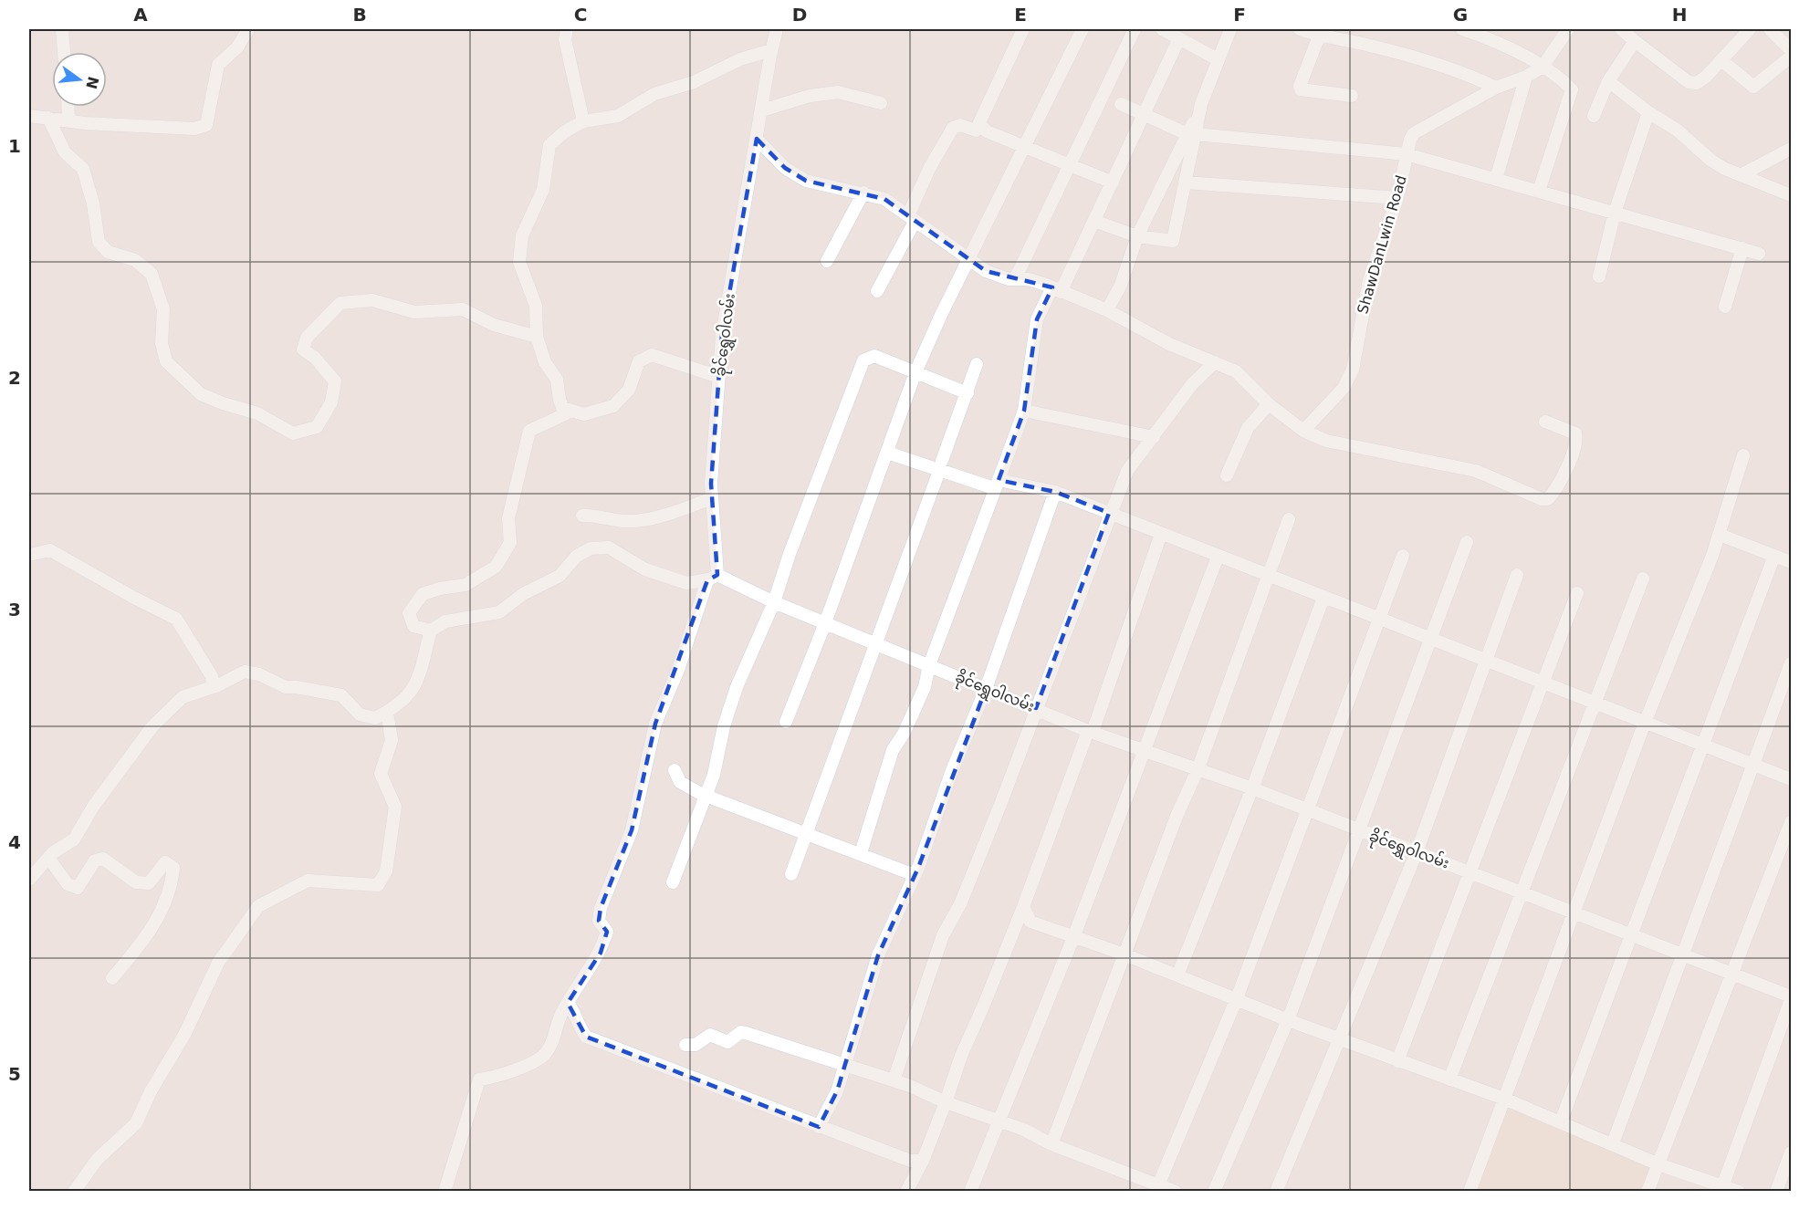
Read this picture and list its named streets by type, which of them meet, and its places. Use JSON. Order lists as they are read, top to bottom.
{
  "streets": {
    "street": ["ShawDanLwin Road", "ခိုင်ရွှေဝါလမ်း"]
  },
  "north": "right",
  "grid": {
    "columns": [
      "A",
      "B",
      "C",
      "D",
      "E",
      "F",
      "G",
      "H"
    ],
    "rows": [
      "1",
      "2",
      "3",
      "4",
      "5"
    ]
  }
}
